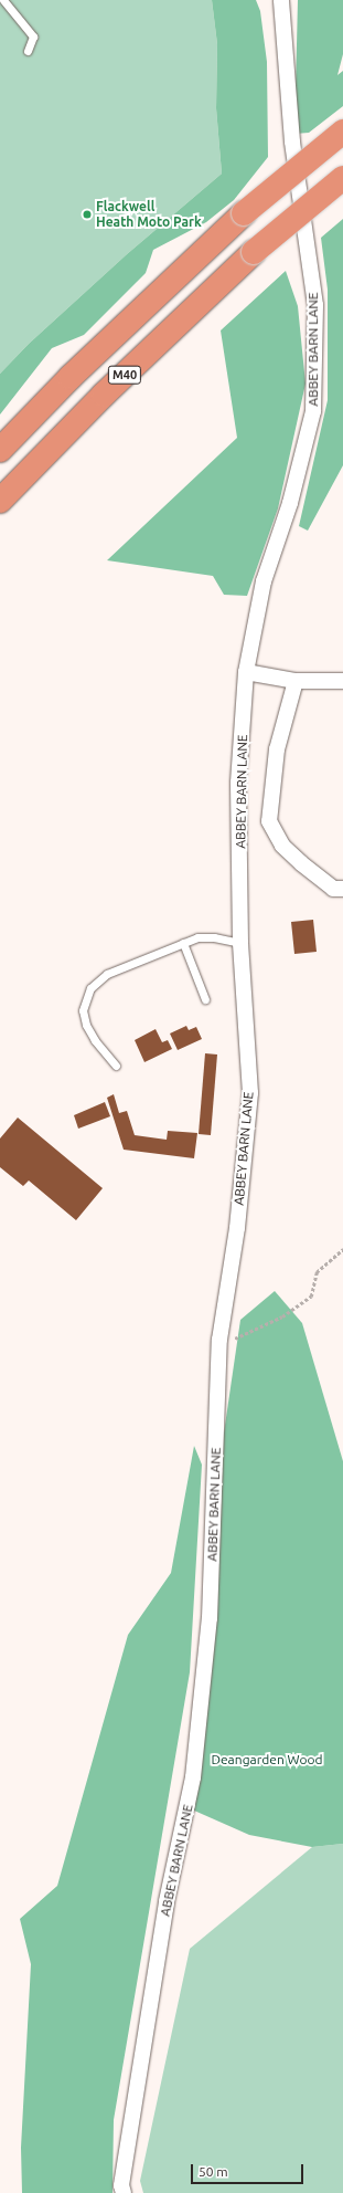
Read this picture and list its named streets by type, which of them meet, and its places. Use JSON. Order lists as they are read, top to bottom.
{
  "streets": {
    "highway": ["M40"],
    "street": ["ABBEY BARN LANE"]
  },
  "parks": ["Deangarden Wood"],
  "places": ["Flackwell Heath Moto Park"],
  "scale_bar": "50 m"
}
